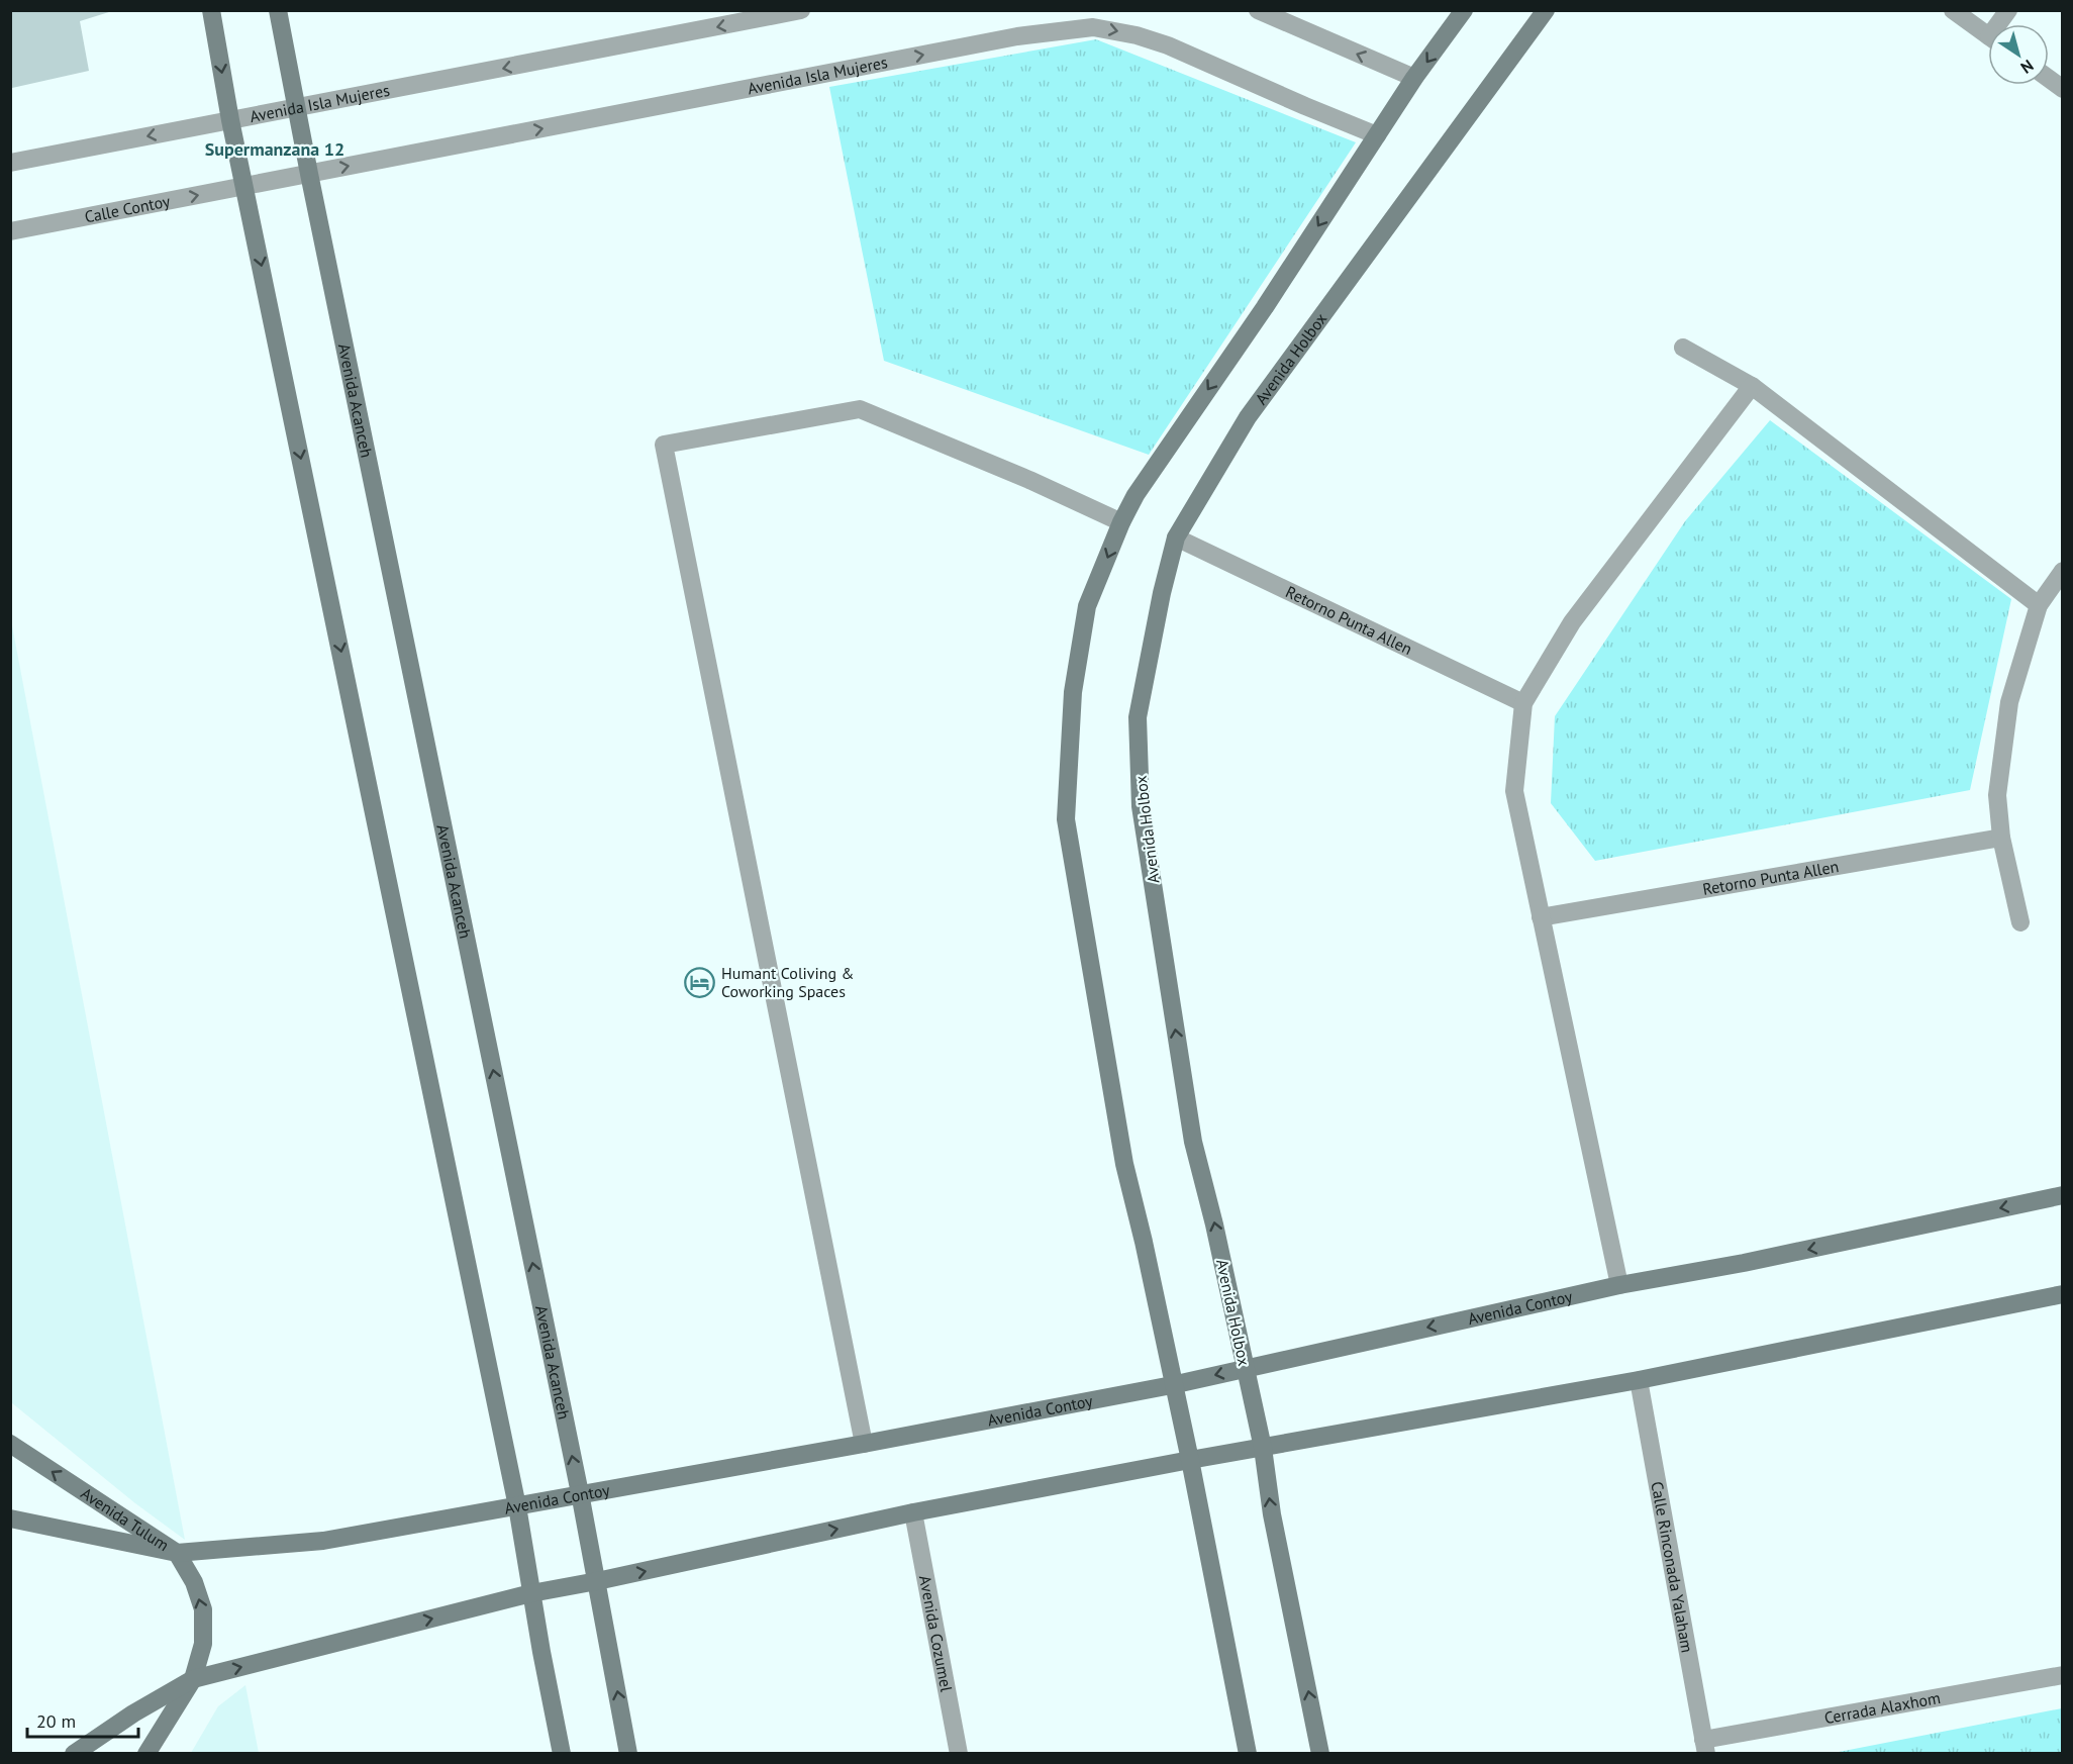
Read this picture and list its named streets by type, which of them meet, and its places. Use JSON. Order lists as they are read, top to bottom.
{
  "streets": {
    "street": [
      "Avenida Isla Mujeres",
      "Calle Contoy",
      "Avenida Holbox",
      "Avenida Acanceh",
      "Retorno Punta Allen",
      "Avenida Contoy",
      "Avenida Tulum",
      "Calle Rinconada Yalaham",
      "Avenida Cozumel",
      "Cerrada Alaxhom"
    ]
  },
  "crossings": [
    ["Avenida Isla Mujeres", "Calle Contoy"],
    ["Avenida Isla Mujeres", "Avenida Acanceh"],
    ["Avenida Holbox", "Retorno Punta Allen"],
    ["Avenida Holbox", "Avenida Contoy"],
    ["Avenida Acanceh", "Avenida Contoy"],
    ["Avenida Contoy", "Avenida Tulum"],
    ["Calle Rinconada Yalaham", "Cerrada Alaxhom"]
  ],
  "one_way": ["Avenida Tulum"],
  "districts": ["Supermanzana 12"],
  "places": {
    "hotel": ["Humant Coliving & Coworking Spaces"]
  },
  "scale_bar": "20 m",
  "north": "bottom right"
}
